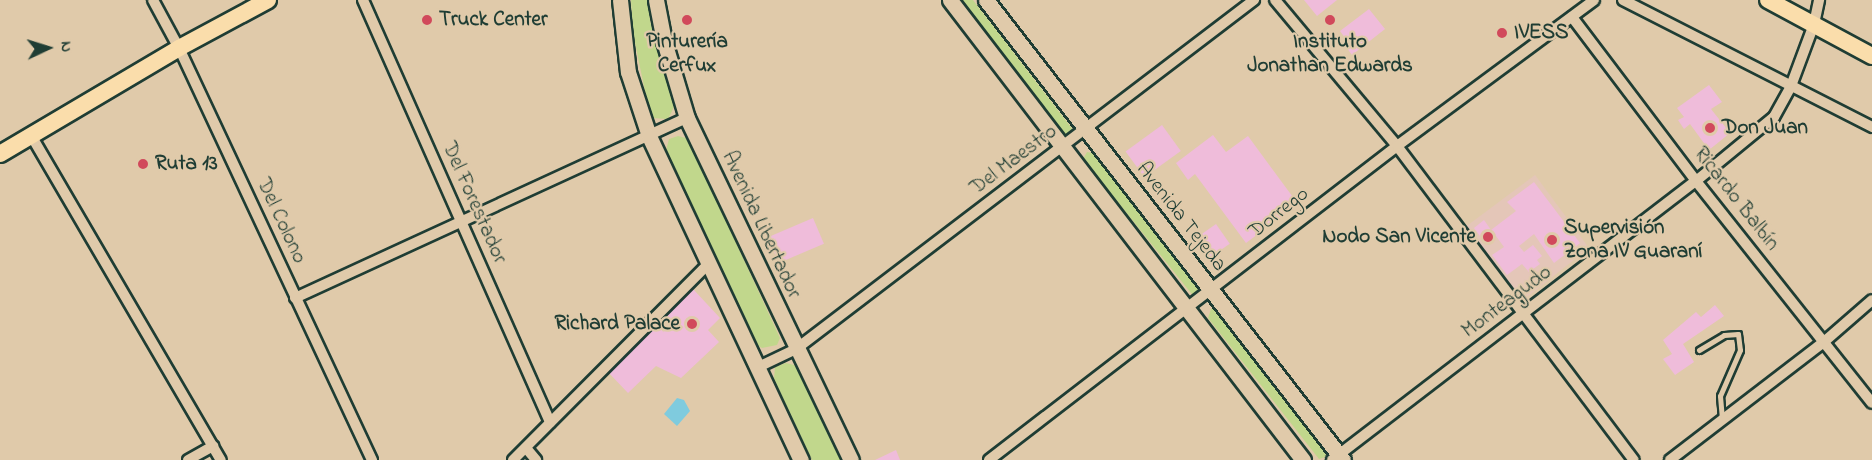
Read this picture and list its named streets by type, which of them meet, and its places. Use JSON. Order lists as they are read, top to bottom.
{
  "streets": {
    "main road": ["Avenida Tejeda", "Avenida Libertador"],
    "street": [
      "Del Maestro",
      "Ricardo Balbín",
      "Del Forestador",
      "Dorrego",
      "Del Colono",
      "Monteagudo"
    ]
  },
  "crossings": [
    ["Del Maestro", "Avenida Tejeda"],
    ["Del Maestro", "Avenida Libertador"],
    ["Ricardo Balbín", "Dorrego"],
    ["Ricardo Balbín", "Monteagudo"],
    ["Dorrego", "Avenida Tejeda"],
    ["Avenida Tejeda", "Monteagudo"]
  ],
  "places": [
    "Truck Center",
    "Pinturería Cerfux",
    "Instituto Jonathan Edwards",
    "IVESS",
    "Don Juan",
    "Ruta 13",
    "Nodo San Vicente",
    "Supervisión Zona IV Guaraní",
    "Richard Palace"
  ],
  "north": "right"
}
